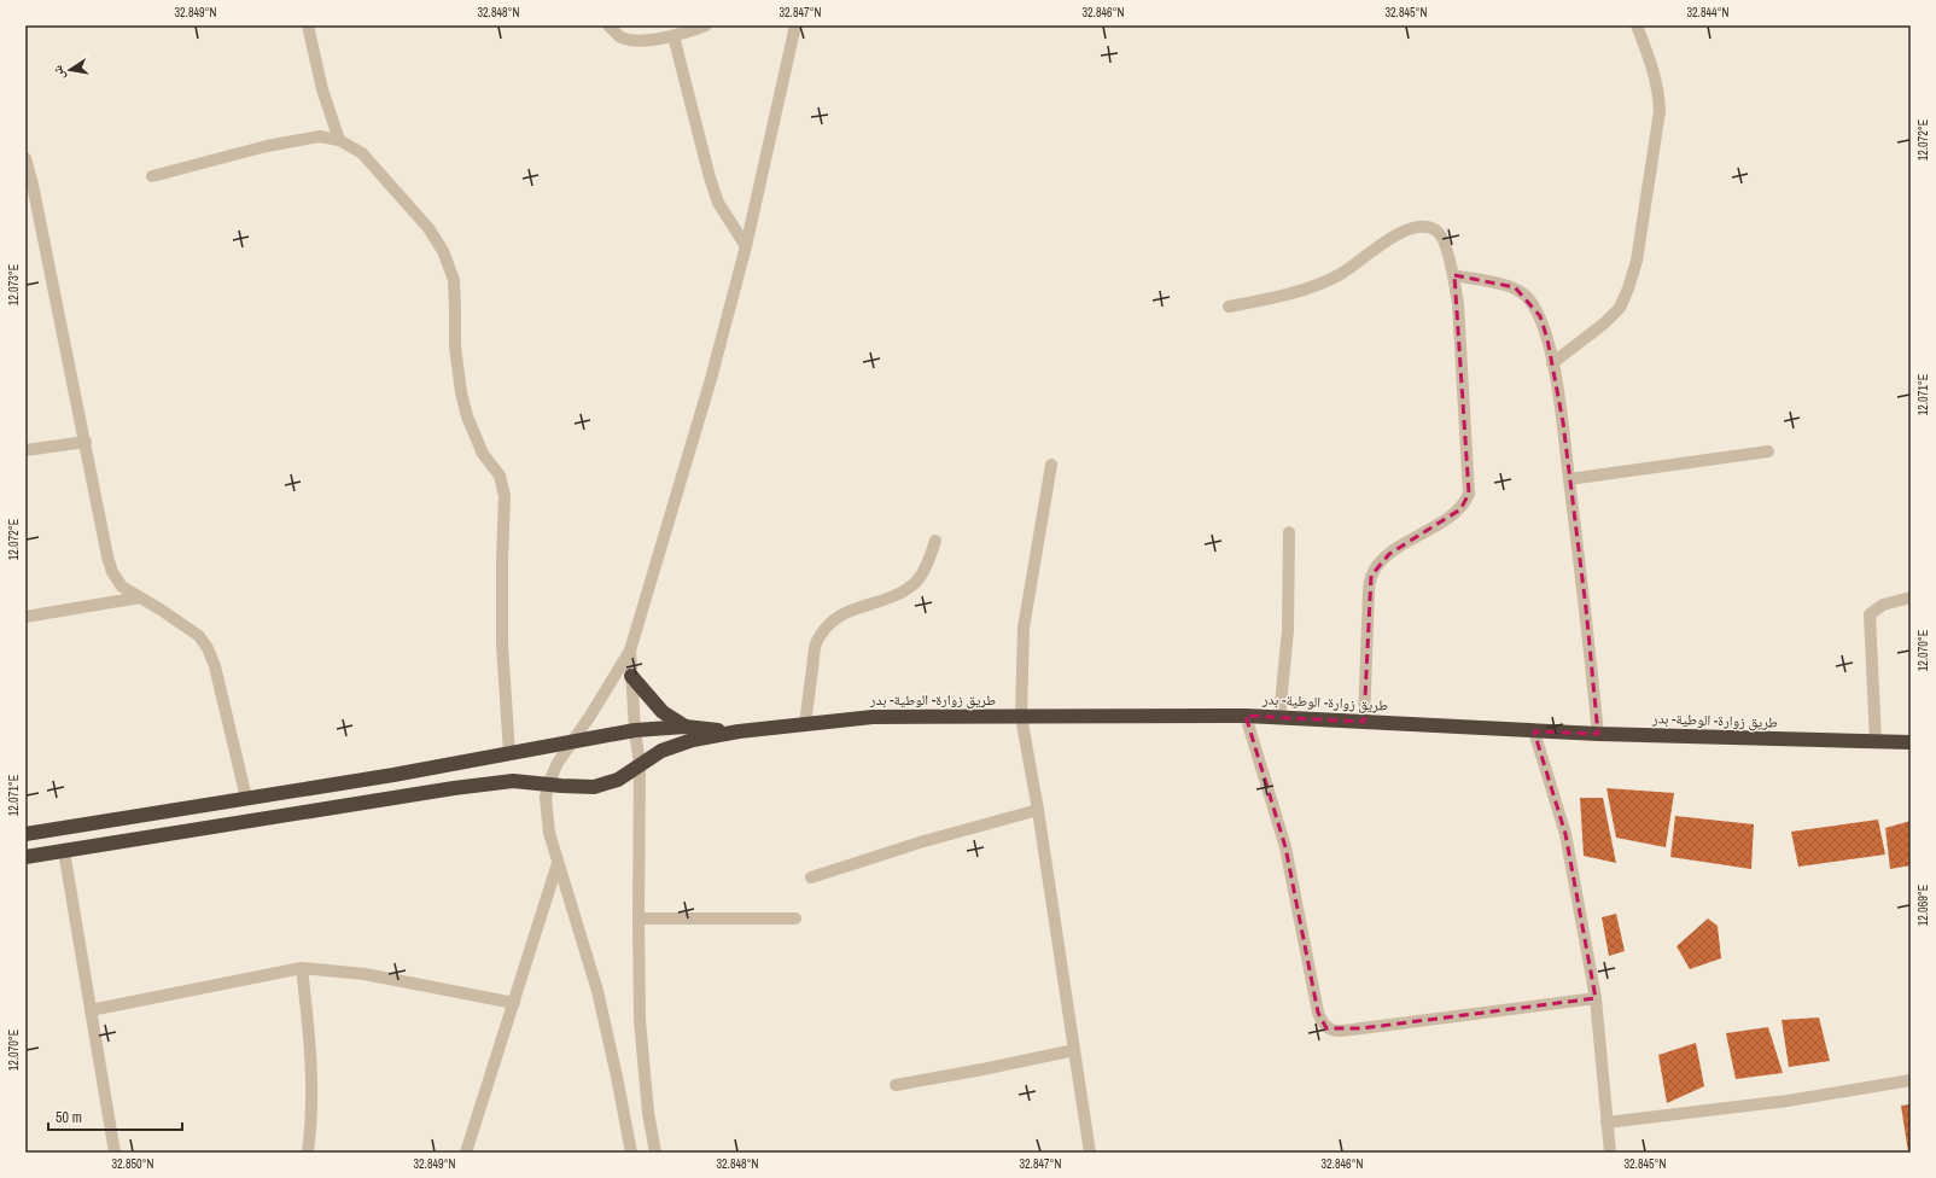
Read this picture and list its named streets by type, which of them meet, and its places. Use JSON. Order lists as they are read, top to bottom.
{
  "streets": {
    "highway": ["طريق زوارة- الوطية- بدر"]
  },
  "scale_bar": "50 m",
  "north": "left",
  "coordinates": [
    "32.849°N",
    "32.848°N",
    "32.847°N",
    "32.846°N",
    "32.845°N",
    "32.844°N",
    "12.072°E",
    "12.073°E",
    "12.071°E",
    "12.070°E",
    "12.069°E",
    "32.850°N"
  ]
}
